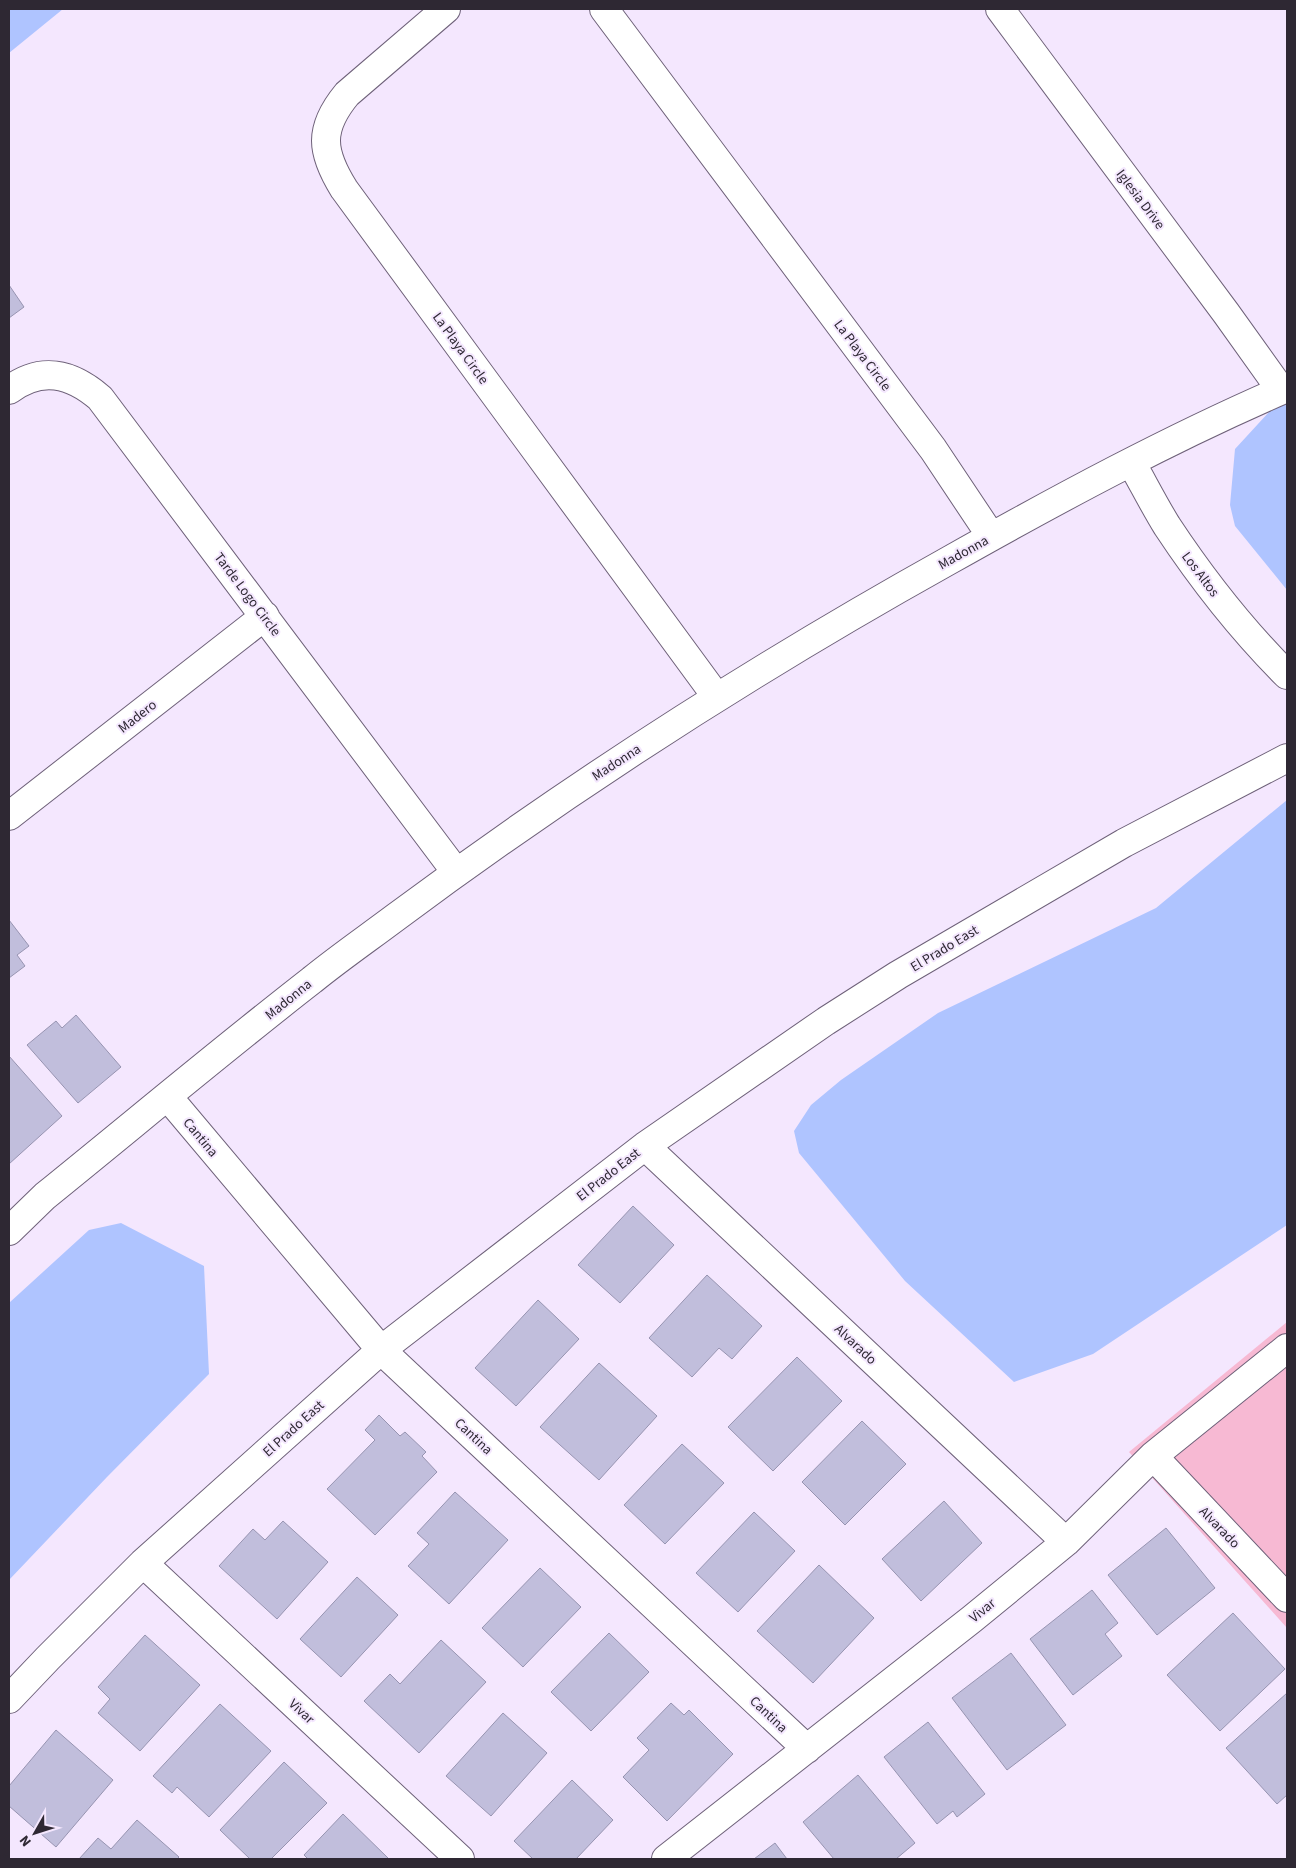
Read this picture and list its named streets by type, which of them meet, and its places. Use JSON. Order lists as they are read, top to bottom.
{
  "streets": {
    "street": [
      "Iglesia Drive",
      "La Playa Circle",
      "Madonna",
      "Los Altos",
      "Tarde Logo Circle",
      "Madero",
      "El Prado East",
      "Cantina",
      "Alvarado",
      "Vivar"
    ]
  },
  "crossings": [
    ["Iglesia Drive", "Madonna"],
    ["La Playa Circle", "Madonna"],
    ["Madonna", "Los Altos"],
    ["Madonna", "Tarde Logo Circle"],
    ["Madonna", "Cantina"],
    ["Tarde Logo Circle", "Madero"],
    ["El Prado East", "Cantina"],
    ["El Prado East", "Alvarado"],
    ["El Prado East", "Vivar"],
    ["Cantina", "Vivar"],
    ["Alvarado", "Vivar"]
  ],
  "north": "bottom left"
}
